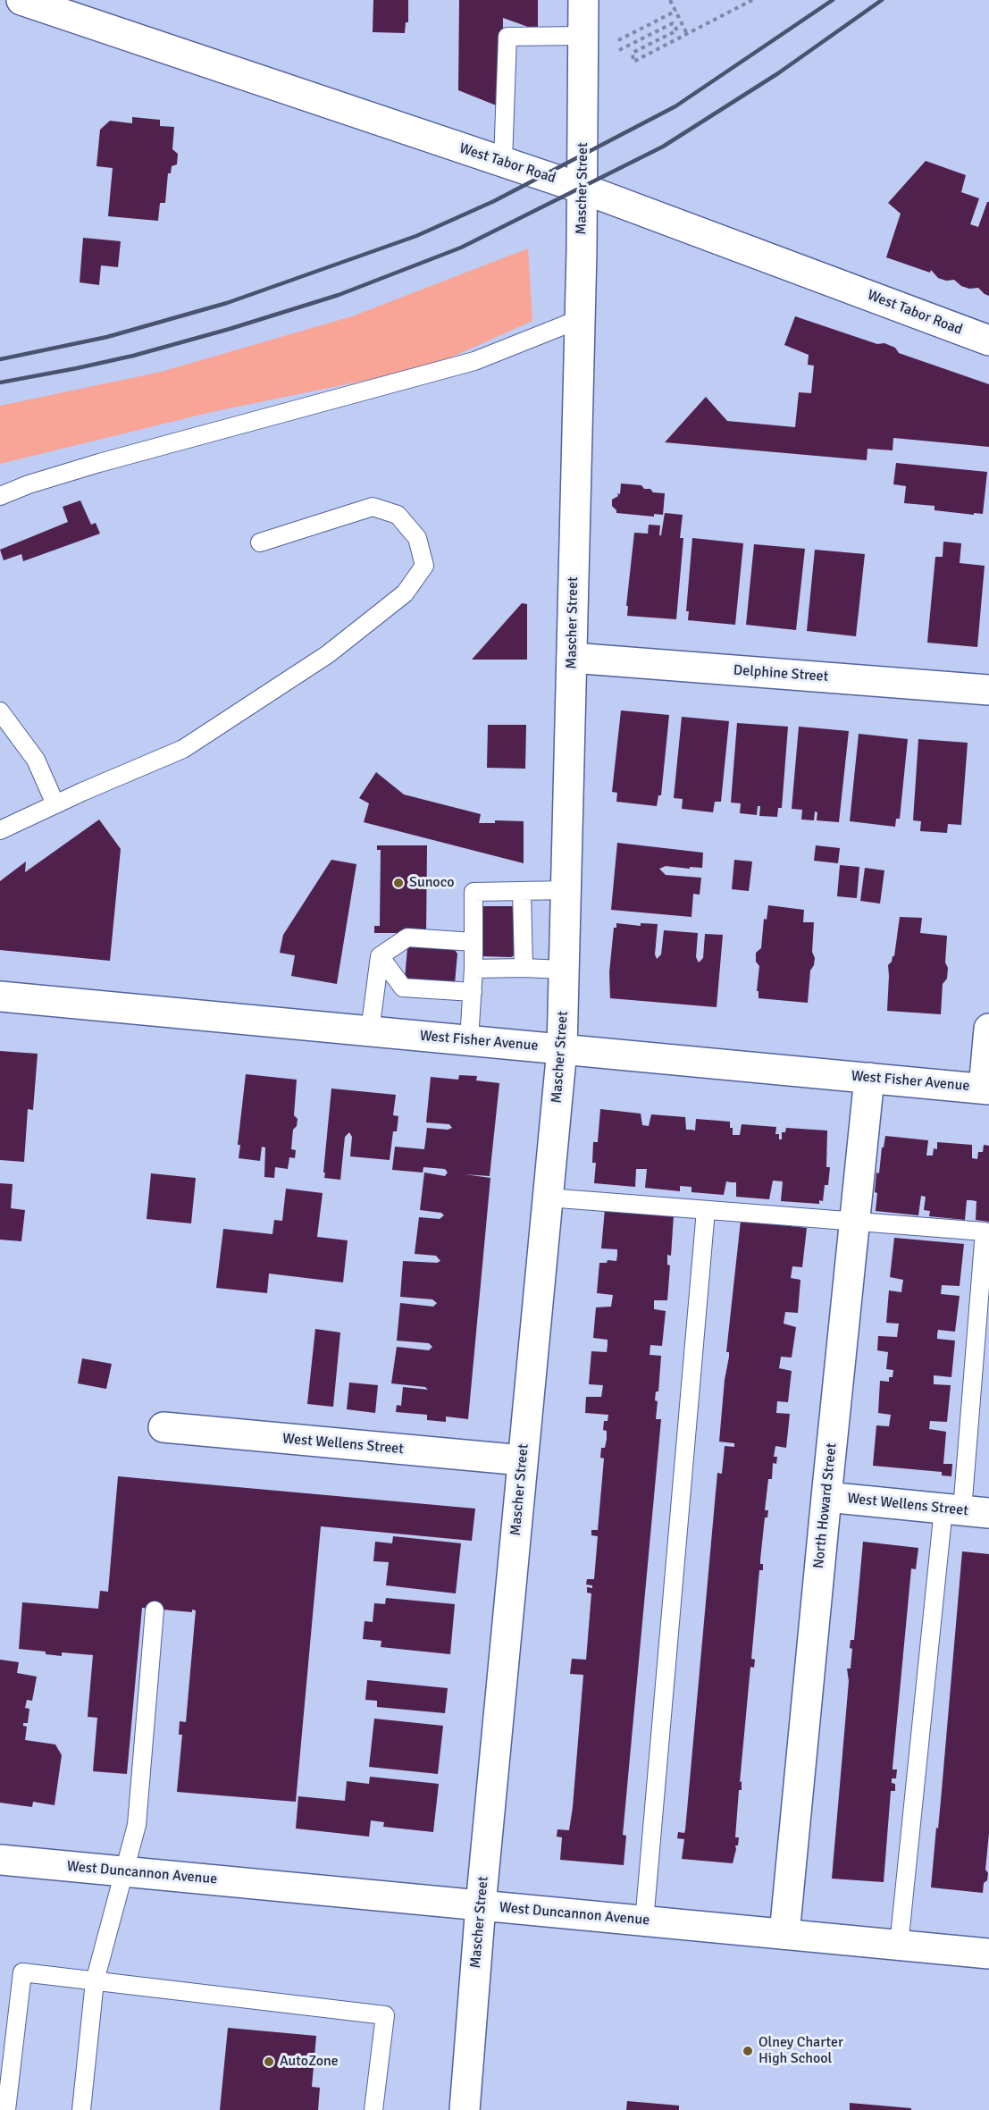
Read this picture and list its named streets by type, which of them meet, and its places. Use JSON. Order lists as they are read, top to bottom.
{
  "streets": {
    "street": [
      "West Tabor Road",
      "Mascher Street",
      "Delphine Street",
      "West Fisher Avenue",
      "West Wellens Street",
      "North Howard Street",
      "West Duncannon Avenue"
    ]
  },
  "crossings": [
    ["West Tabor Road", "Mascher Street"],
    ["Mascher Street", "Delphine Street"],
    ["Mascher Street", "West Fisher Avenue"],
    ["Mascher Street", "West Wellens Street"],
    ["Mascher Street", "West Duncannon Avenue"],
    ["West Fisher Avenue", "North Howard Street"],
    ["West Wellens Street", "North Howard Street"],
    ["North Howard Street", "West Duncannon Avenue"]
  ],
  "places": ["Sunoco", "Olney Charter High School", "AutoZone"]
}
